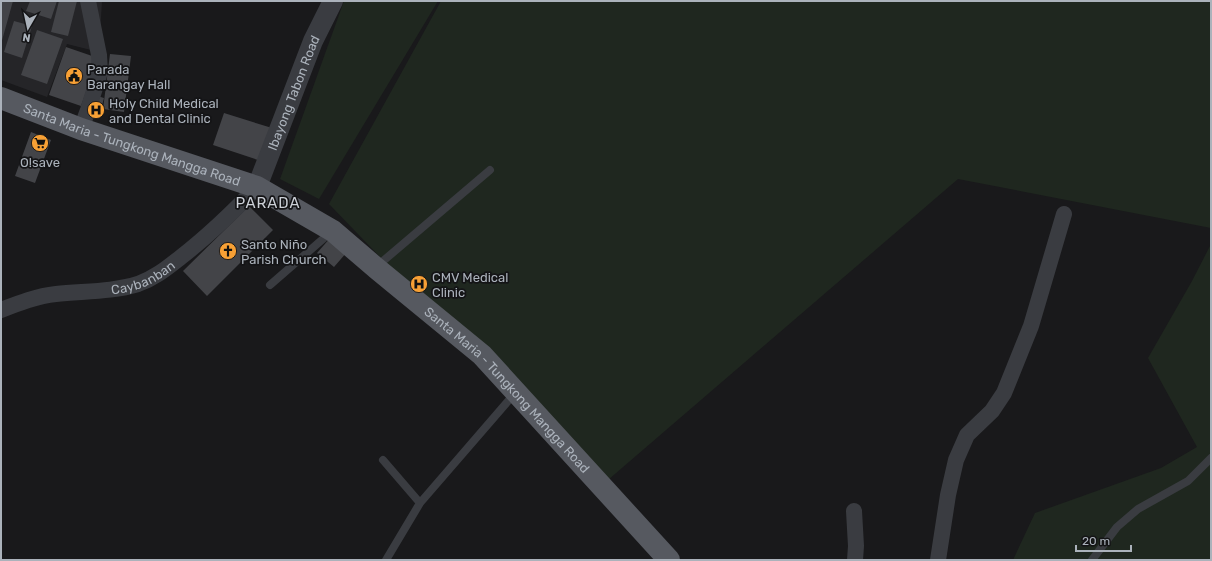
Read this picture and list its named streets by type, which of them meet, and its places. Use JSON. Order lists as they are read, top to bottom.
{
  "streets": {
    "main road": ["Santa Maria - Tungkong Mangga Road"],
    "street": ["Ibayong Tabon Road", "Caybanban"]
  },
  "crossings": [
    ["Ibayong Tabon Road", "Santa Maria - Tungkong Mangga Road"],
    ["Ibayong Tabon Road", "Caybanban"],
    ["Santa Maria - Tungkong Mangga Road", "Caybanban"]
  ],
  "districts": ["PARADA"],
  "places": {
    "public building": ["Parada Barangay Hall"],
    "hospital": ["Holy Child Medical and Dental Clinic", "CMV Medical Clinic"],
    "supermarket": ["O!save"],
    "church": ["Santo Niño Parish Church"]
  },
  "scale_bar": "20 m",
  "north": "bottom"
}
